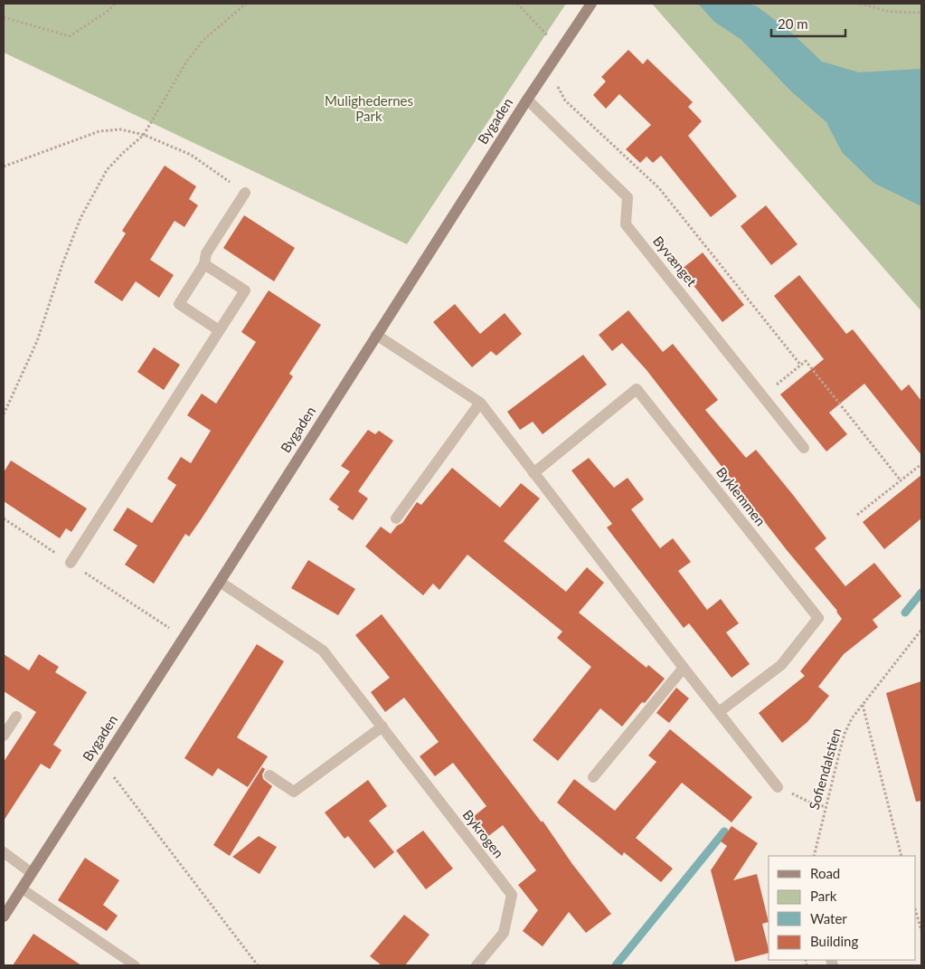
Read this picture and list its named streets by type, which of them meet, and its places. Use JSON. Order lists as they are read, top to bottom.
{
  "streets": {
    "street": [
      "Bygaden",
      "Byvænget",
      "Byklemmen",
      "Bykrogen"
    ],
    "path": ["Sofiendalstien"]
  },
  "crossings": [
    ["Bygaden", "Byvænget"],
    ["Bygaden", "Bykrogen"]
  ],
  "parks": ["Mulighedernes Park"],
  "legend": [
    "Road",
    "Park",
    "Water",
    "Building"
  ],
  "scale_bar": "20 m"
}
